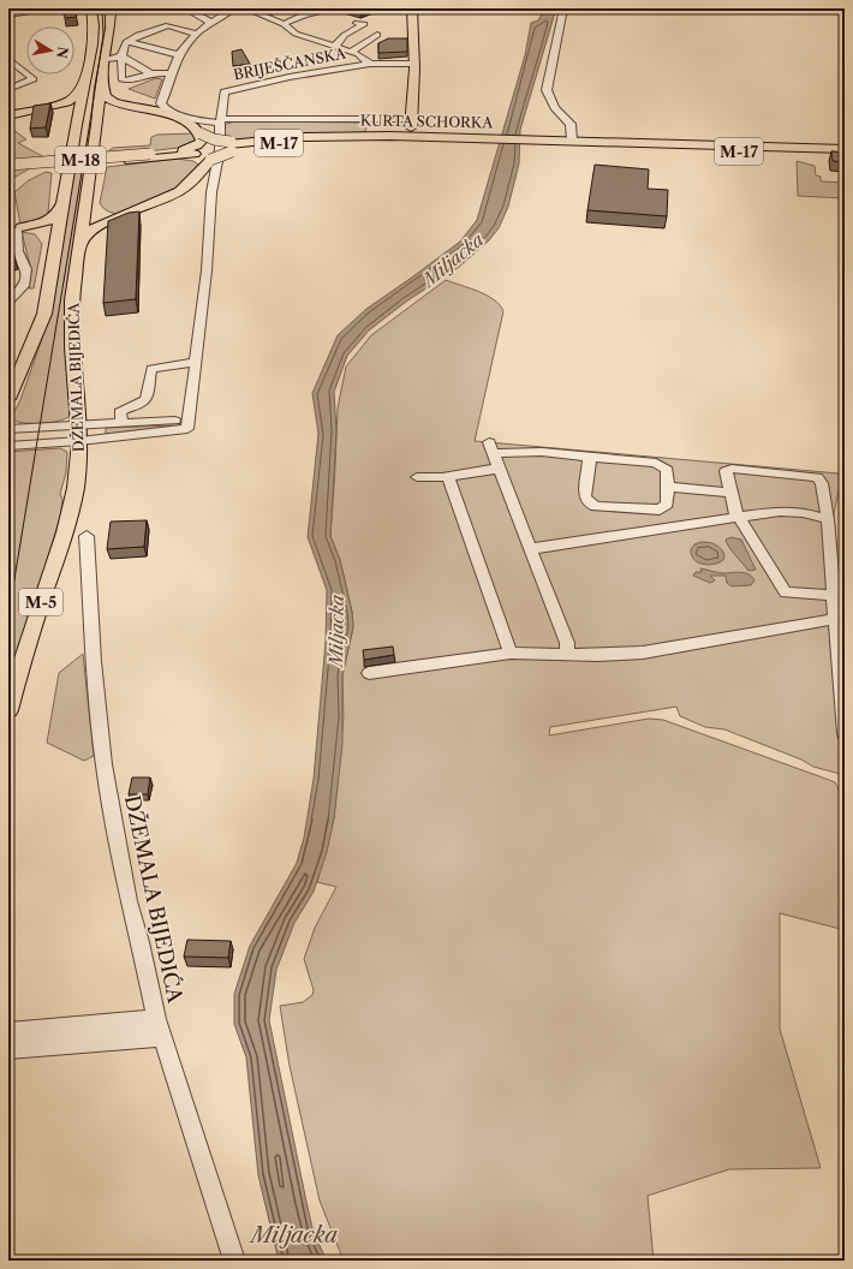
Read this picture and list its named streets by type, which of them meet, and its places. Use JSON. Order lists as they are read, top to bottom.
{
  "streets": {
    "main road": [
      "KURTA SCHORKA",
      "M-17",
      "M-18",
      "DŽEMALA BIJEDIĆA",
      "M-5"
    ],
    "street": ["BRIJEŠČANSKA"]
  },
  "crossings": [
    ["KURTA SCHORKA", "M-17"],
    ["M-17", "DŽEMALA BIJEDIĆA"]
  ],
  "water": ["Miljacka"],
  "north": "right"
}
